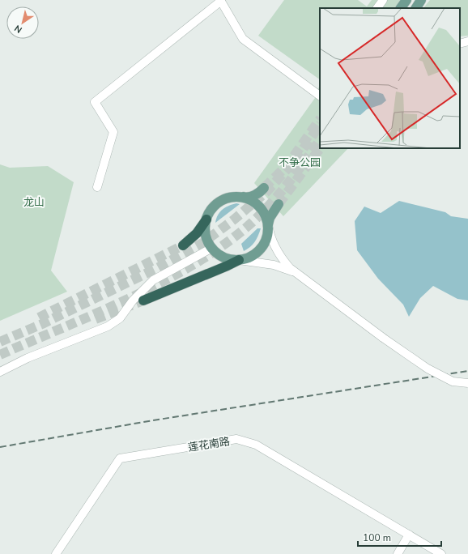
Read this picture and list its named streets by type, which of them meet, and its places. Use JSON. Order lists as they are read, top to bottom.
{
  "streets": {
    "street": ["莲花南路"]
  },
  "parks": ["不争公园", "龙山"],
  "scale_bar": "100 m",
  "north": "bottom left"
}
